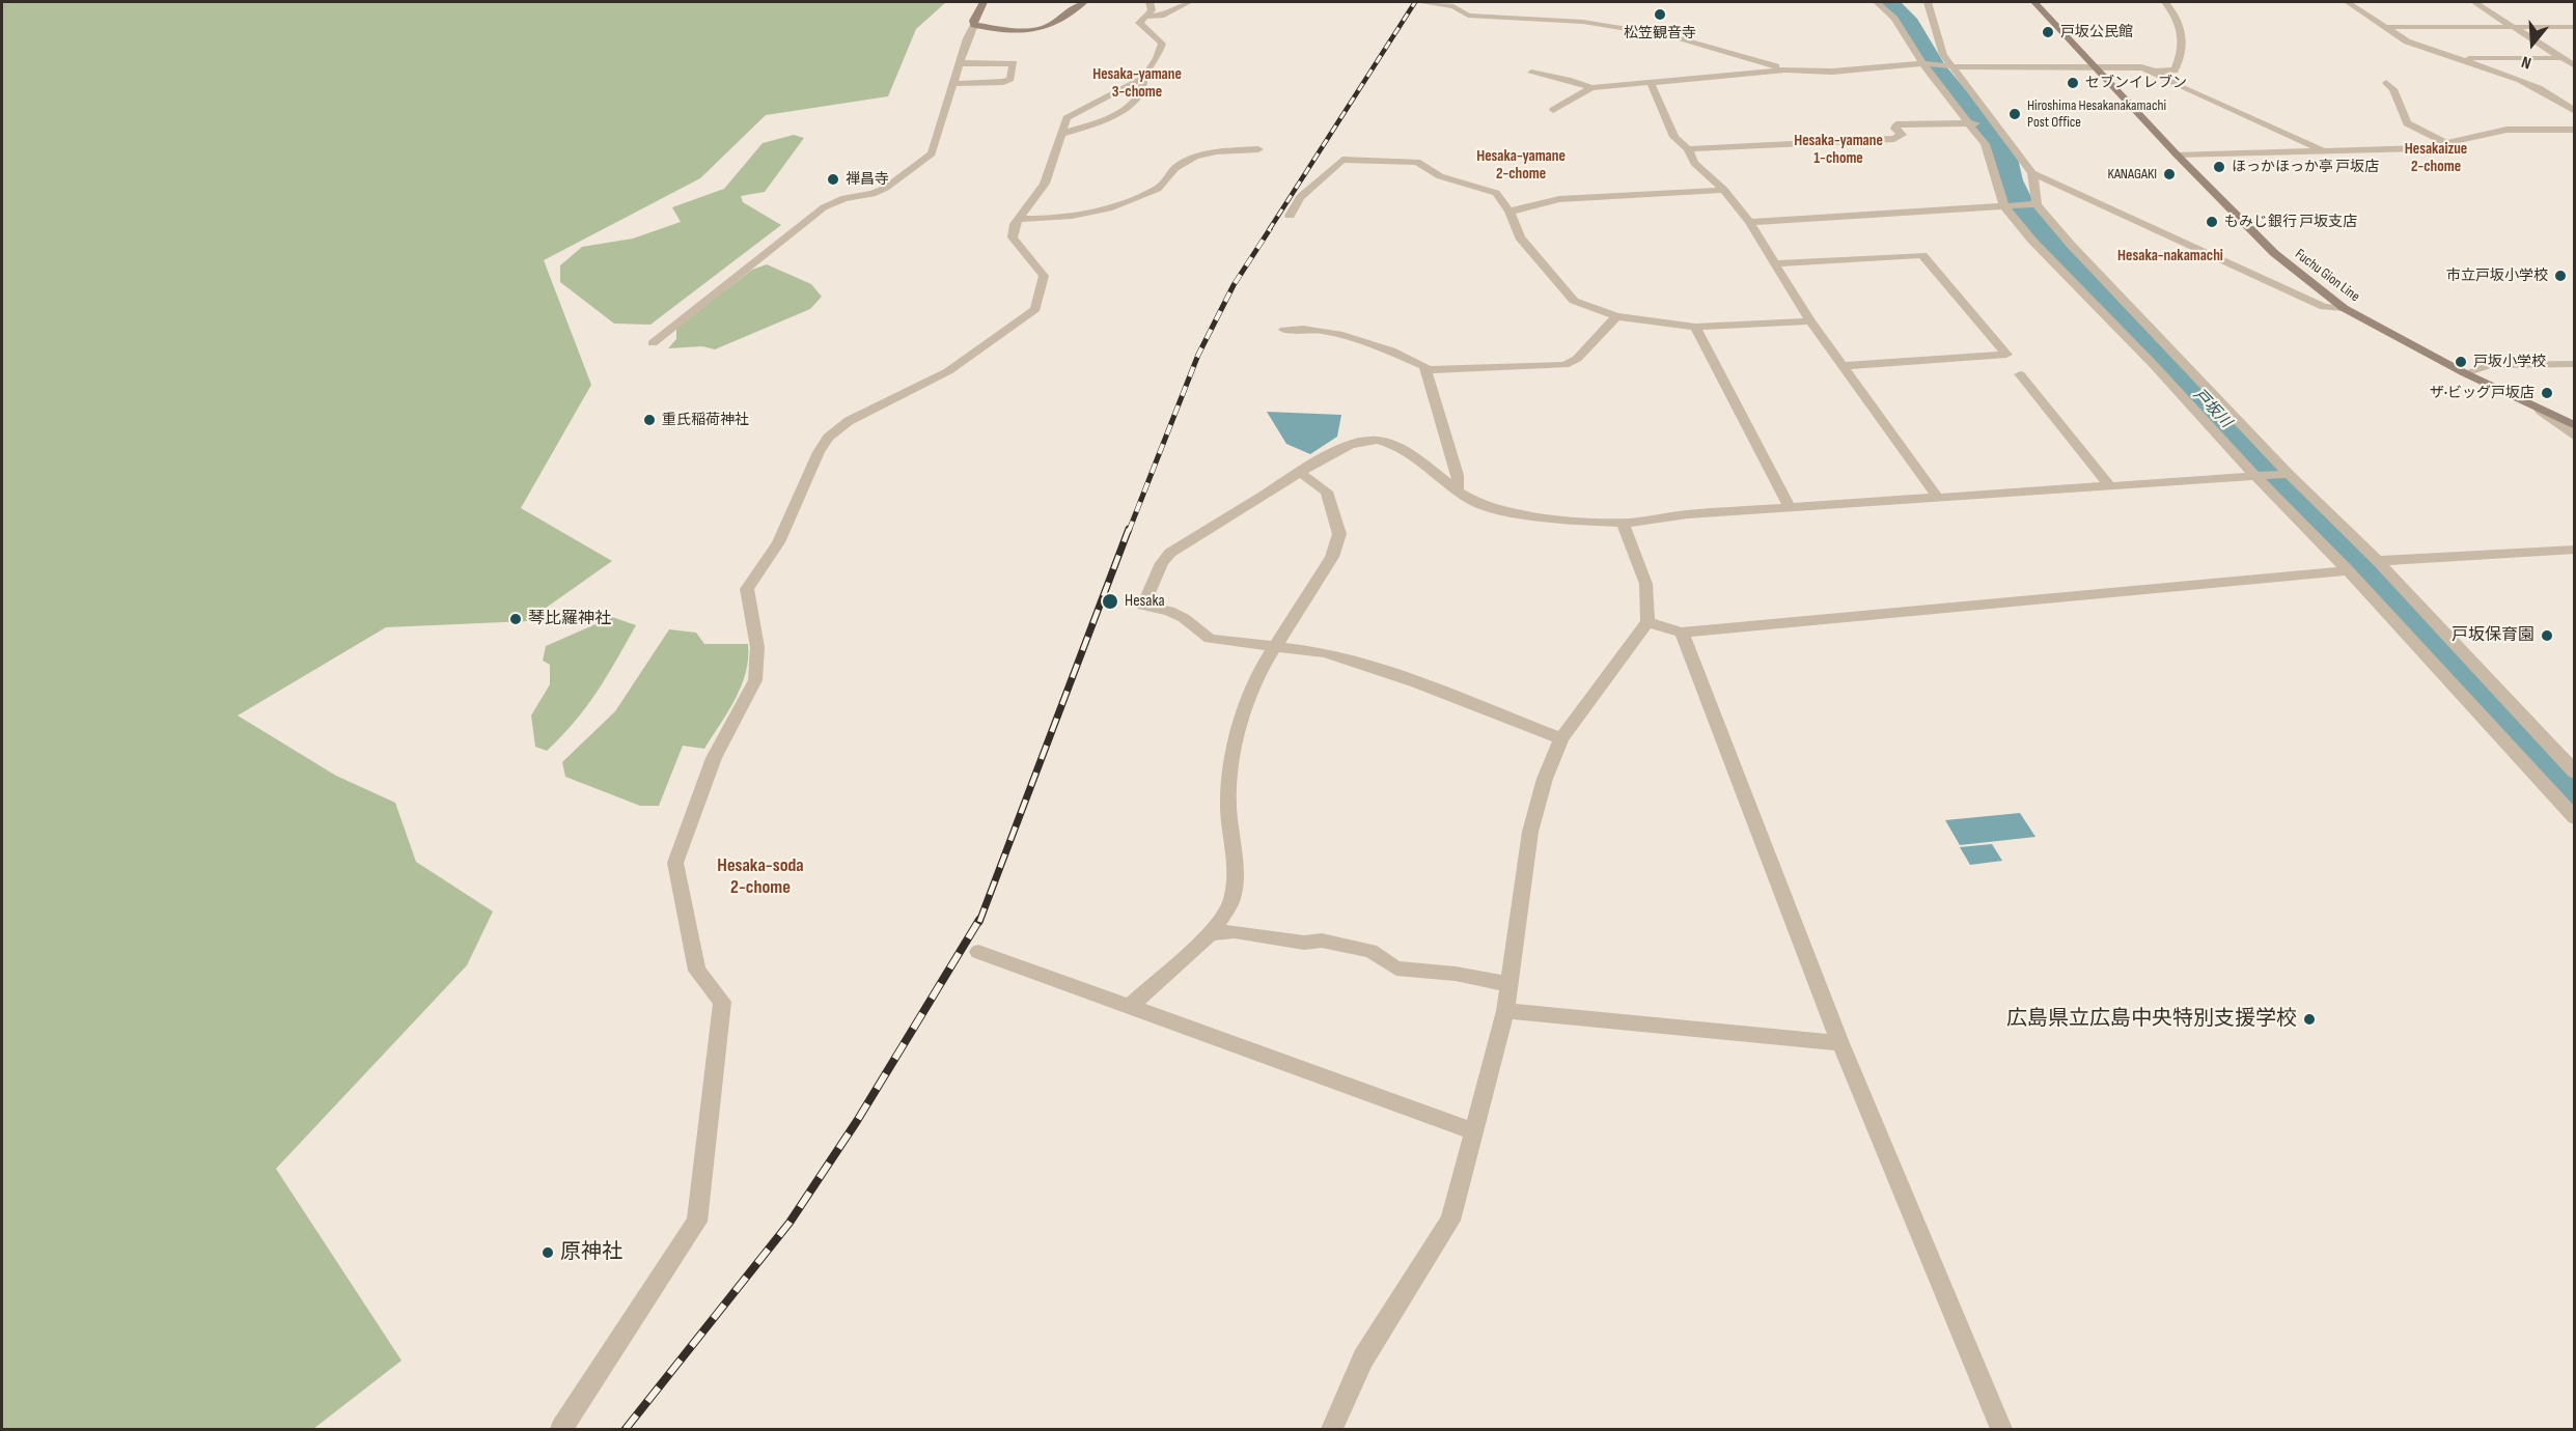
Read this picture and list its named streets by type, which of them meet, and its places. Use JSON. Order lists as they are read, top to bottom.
{
  "streets": {
    "main road": ["Fuchu Gion Line"]
  },
  "districts": [
    "Hesaka-yamane 3-chome",
    "Hesaka-yamane 1-chome",
    "Hesakaizue 2-chome",
    "Hesaka-yamane 2-chome",
    "Hesaka-nakamachi",
    "Hesaka-soda 2-chome"
  ],
  "water": ["戸坂川"],
  "places": [
    "松笠観音寺",
    "戸坂公民館",
    "セブンイレブン",
    "Hiroshima Hesakanakamachi Post Office",
    "ほっかほっか亭 戸坂店",
    "KANAGAKI",
    "禅昌寺",
    "もみじ銀行 戸坂支店",
    "市立戸坂小学校",
    "戸坂小学校",
    "ザ•ビッグ戸坂店",
    "重氏稲荷神社",
    "Hesaka",
    "琴比羅神社",
    "戸坂保育園",
    "広島県立広島中央特別支援学校",
    "原神社"
  ],
  "north": "bottom"
}
